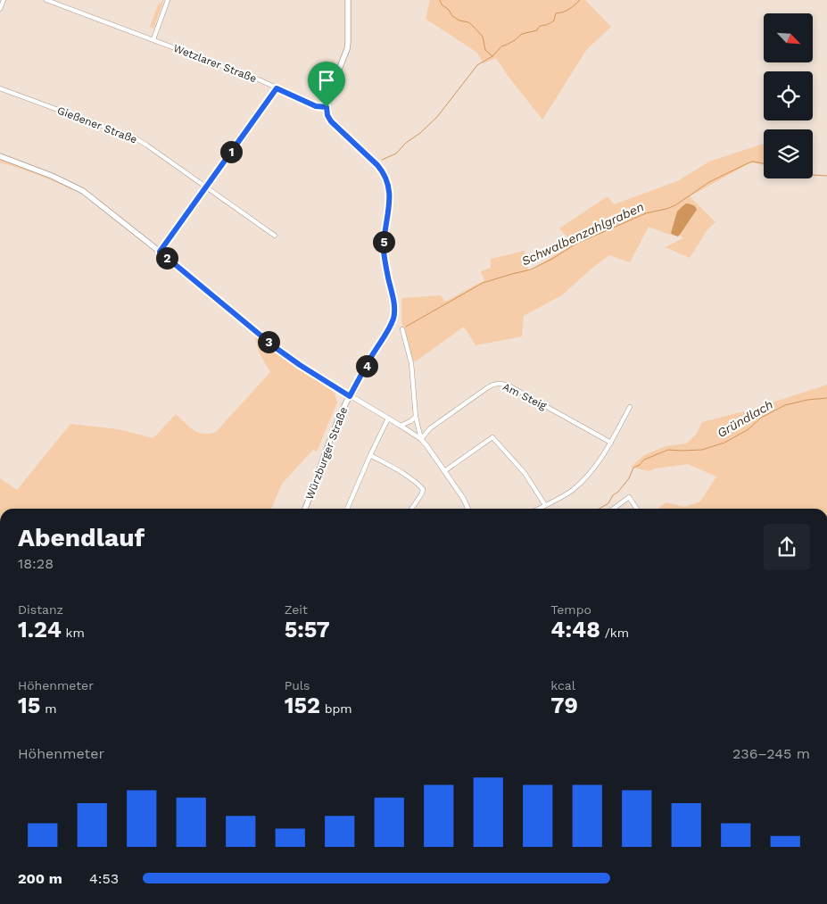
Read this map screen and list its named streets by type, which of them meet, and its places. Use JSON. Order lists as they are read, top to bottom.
{
  "streets": {
    "main road": ["Würzburger Straße"],
    "street": ["Wetzlarer Straße", "Gießener Straße", "Am Steig"]
  },
  "crossings": [
    ["Wetzlarer Straße", "Würzburger Straße"]
  ],
  "water": ["Schwalbenzahlgraben", "Gründlach"],
  "north": "bottom right",
  "page": {
    "pins": [
      "1",
      "5",
      "2",
      "3",
      "4"
    ],
    "heading": ["Abendlauf", "18:28"],
    "stats": [
      ["Distanz", "1.24 km"],
      ["Zeit", "5:57"],
      ["Tempo", "4:48 /km"],
      ["Höhenmeter", "15 m"],
      ["Puls", "152 bpm"],
      ["kcal", "79"]
    ],
    "chart": ["Höhenmeter", "236–245 m"],
    "list": [
      {
        "name": "200 m",
        "note": "4:53"
      }
    ]
  }
}
